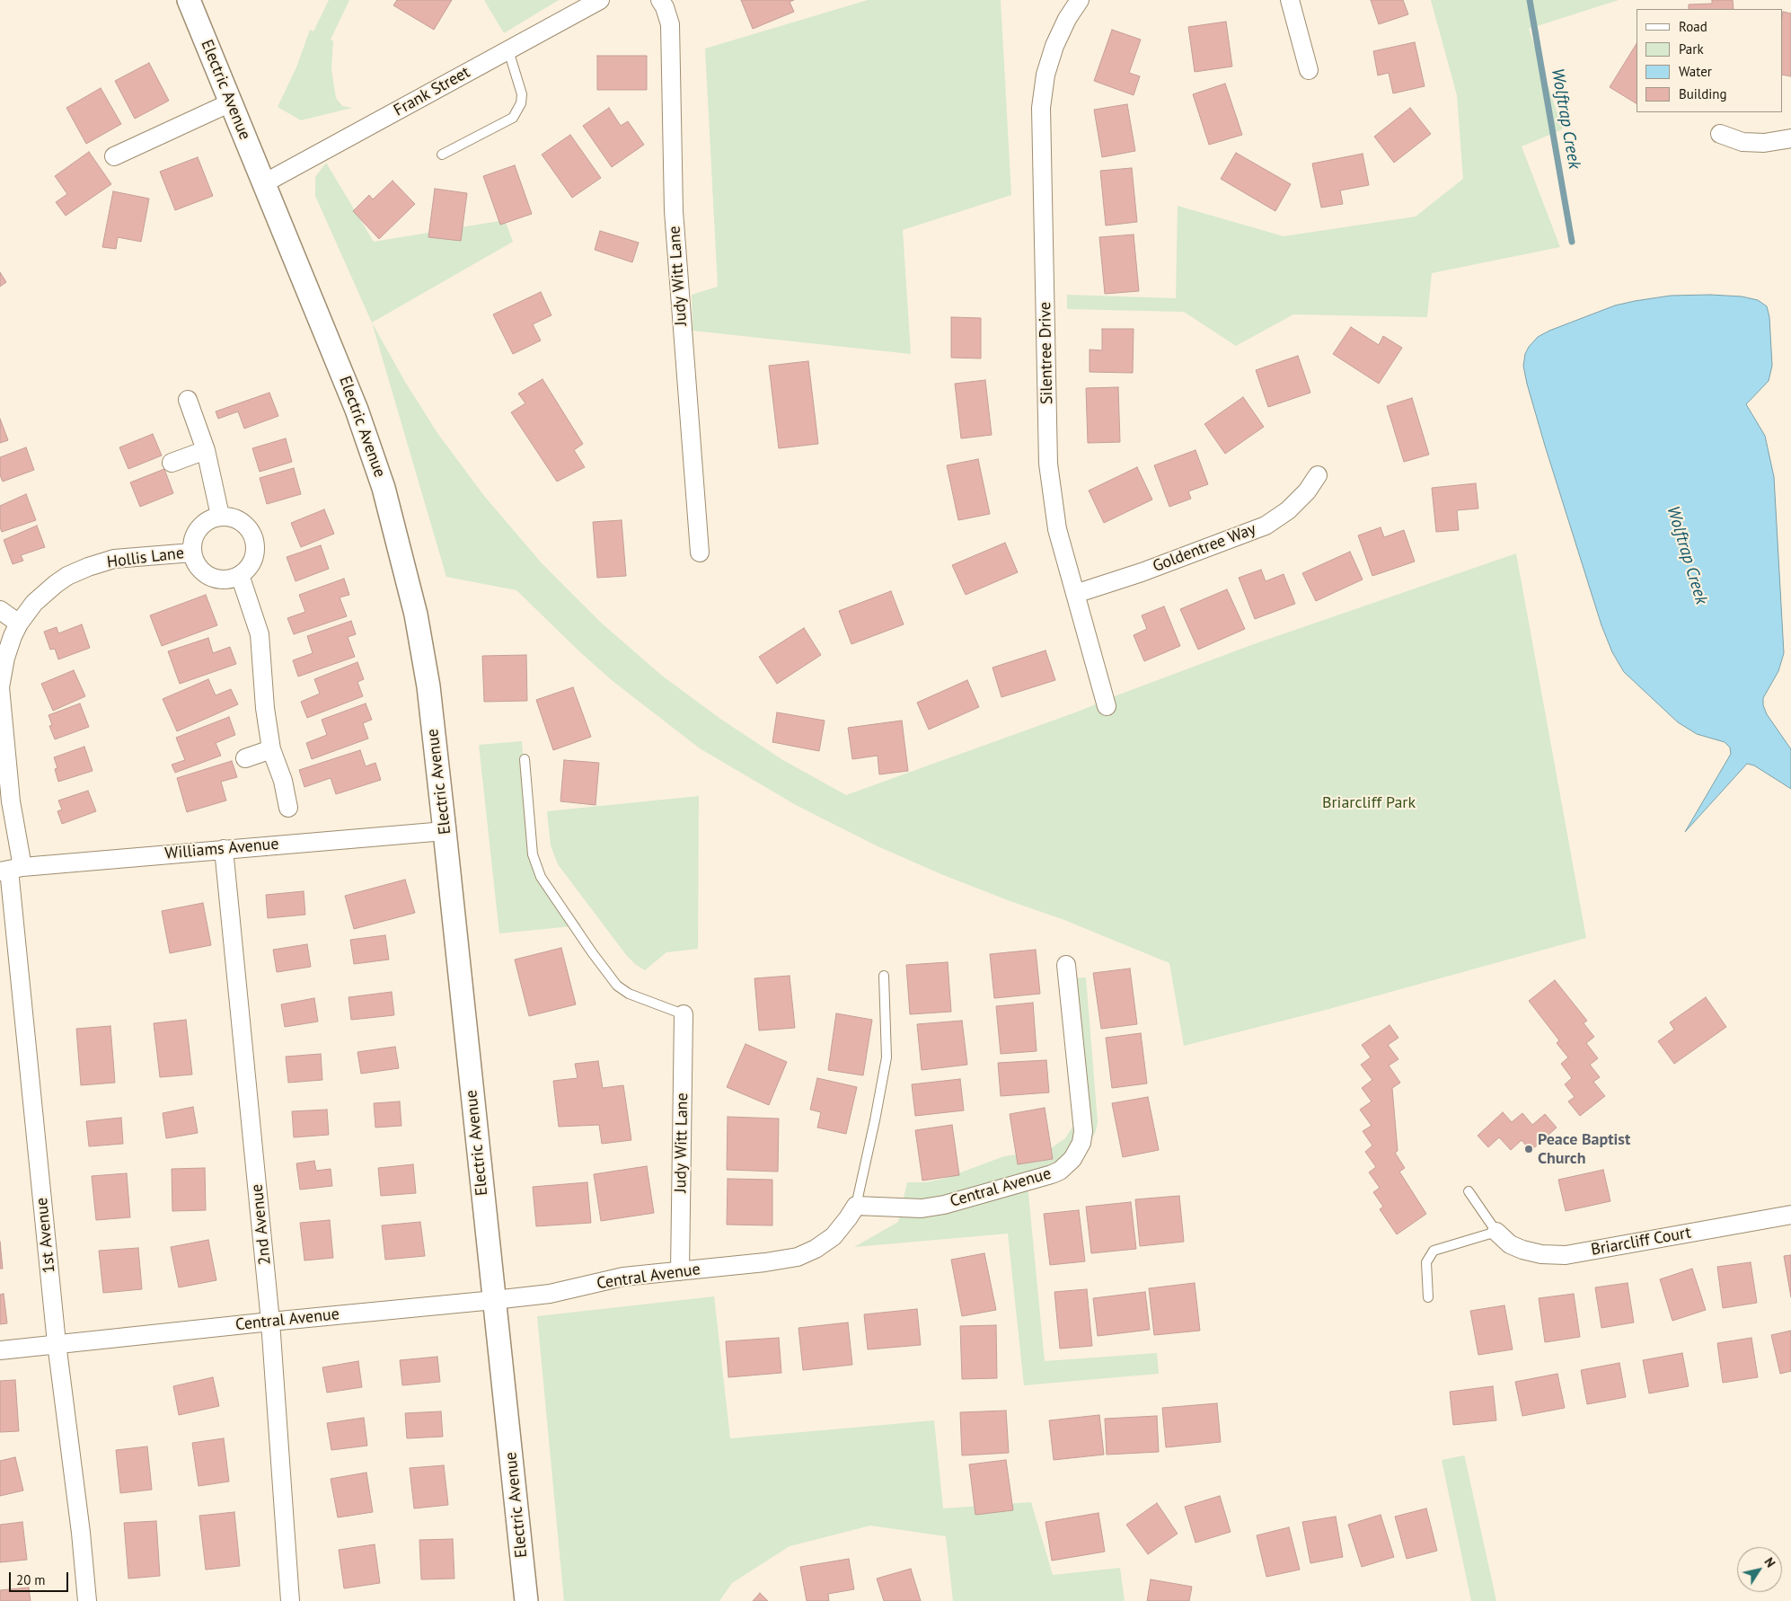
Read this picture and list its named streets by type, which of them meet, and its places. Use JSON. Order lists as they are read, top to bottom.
{
  "streets": {
    "street": [
      "Electric Avenue",
      "Frank Street",
      "Judy Witt Lane",
      "Silentree Drive",
      "Goldentree Way",
      "Hollis Lane",
      "Williams Avenue",
      "Central Avenue",
      "2nd Avenue",
      "1st Avenue",
      "Briarcliff Court"
    ]
  },
  "crossings": [
    ["Electric Avenue", "Frank Street"],
    ["Electric Avenue", "Williams Avenue"],
    ["Electric Avenue", "Central Avenue"],
    ["Judy Witt Lane", "Central Avenue"],
    ["Silentree Drive", "Goldentree Way"],
    ["Hollis Lane", "Williams Avenue"],
    ["Hollis Lane", "1st Avenue"],
    ["Williams Avenue", "2nd Avenue"],
    ["Williams Avenue", "1st Avenue"],
    ["Central Avenue", "2nd Avenue"],
    ["Central Avenue", "1st Avenue"]
  ],
  "water": ["Wolftrap Creek"],
  "parks": ["Briarcliff Park"],
  "places": ["Peace Baptist Church"],
  "legend": [
    "Road",
    "Park",
    "Water",
    "Building"
  ],
  "scale_bar": "20 m",
  "north": "top right"
}
